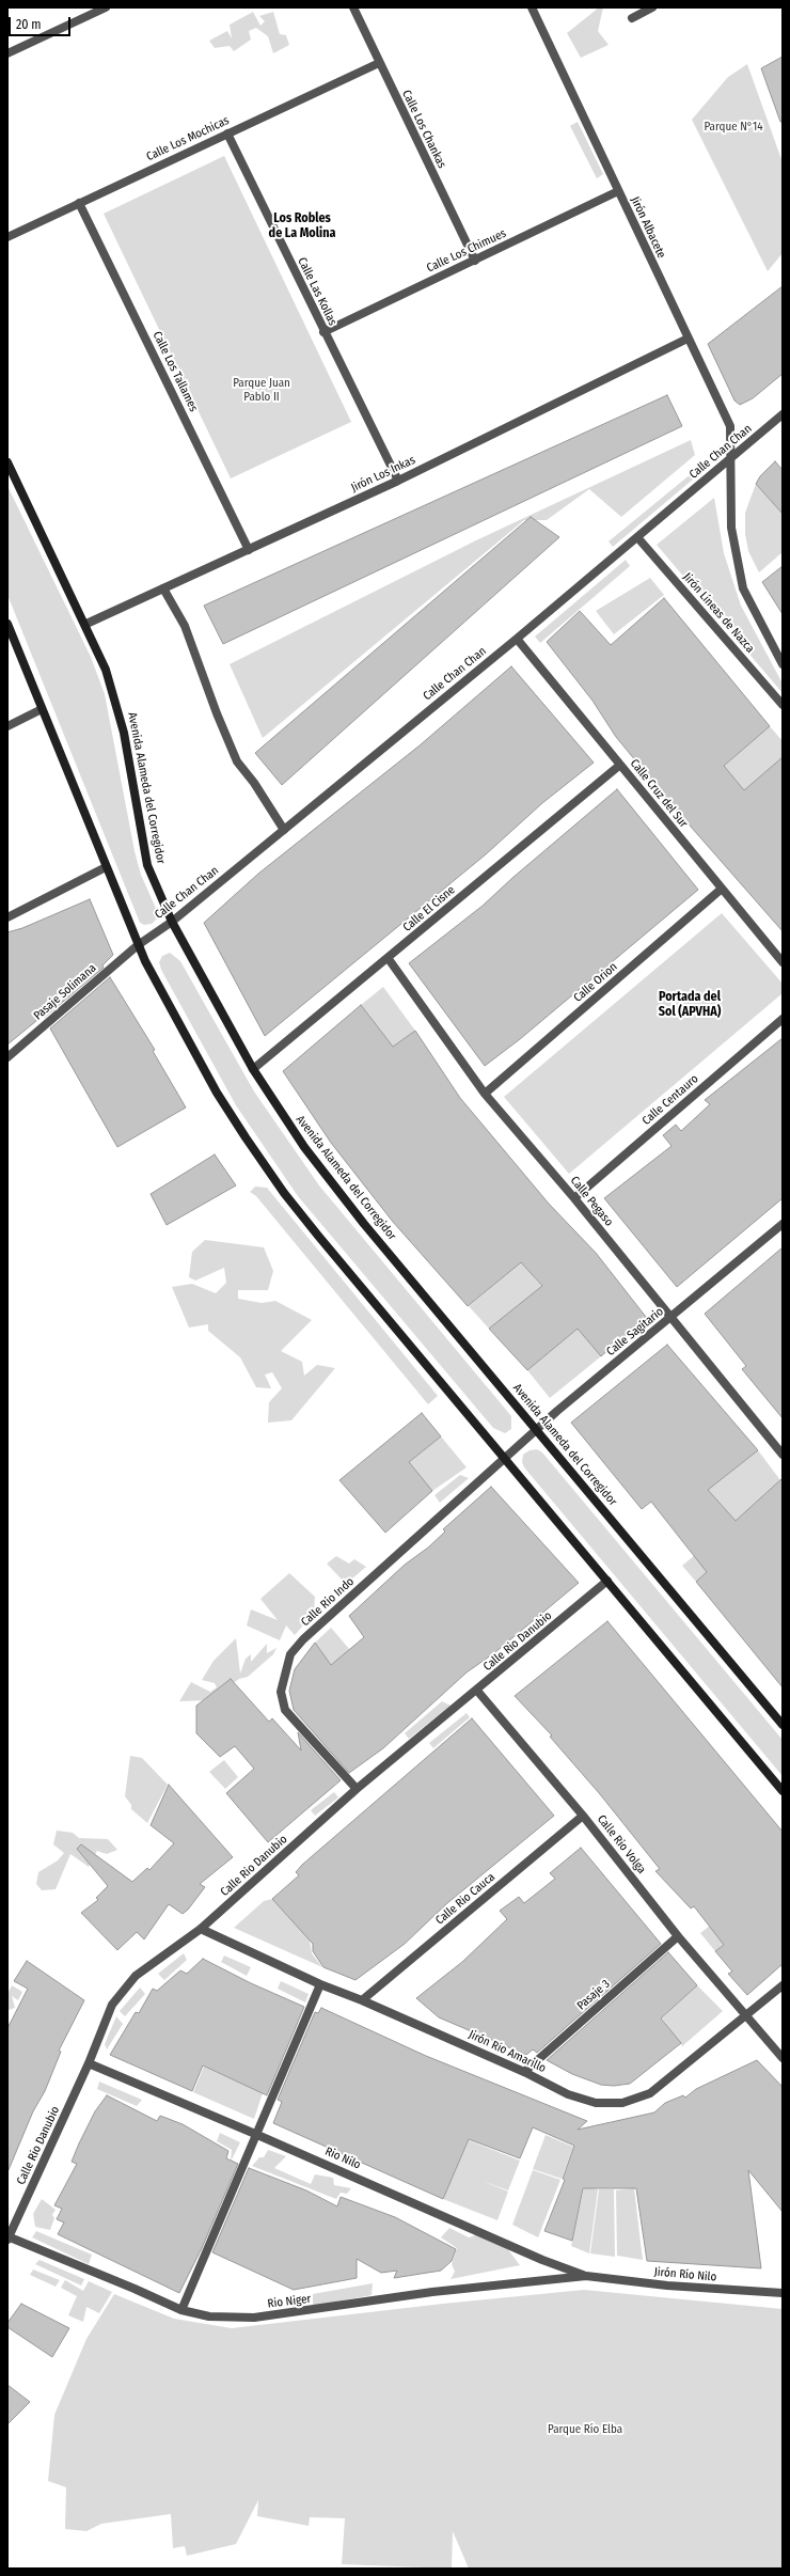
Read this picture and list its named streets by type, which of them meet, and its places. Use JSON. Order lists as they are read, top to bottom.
{
  "streets": {
    "main road": ["Avenida Alameda del Corregidor"],
    "street": [
      "Calle Los Chankas",
      "Calle Los Mochicas",
      "Jirón Albacete",
      "Calle Los Chimues",
      "Calle Las Kollas",
      "Calle Los Tallames",
      "Calle Chan Chan",
      "Jirón Los Inkas",
      "Jirón Líneas de Nazca",
      "Calle Cruz del Sur",
      "Calle El Cisne",
      "Calle Orion",
      "Pasaje Solimana",
      "Calle Centauro",
      "Calle Pegaso",
      "Calle Sagitario",
      "Calle Rio Indo",
      "Calle Rio Danubio",
      "Calle Rio Volga",
      "Calle Rio Cauca",
      "Pasaje 3",
      "Jirón Río Amarillo",
      "Rio Nilo",
      "Jirón Río Nilo",
      "Rio Niger"
    ]
  },
  "crossings": [
    ["Calle Los Chankas", "Calle Los Mochicas"],
    ["Calle Los Chankas", "Calle Los Chimues"],
    ["Calle Los Mochicas", "Calle Las Kollas"],
    ["Calle Los Mochicas", "Calle Los Tallames"],
    ["Jirón Albacete", "Calle Los Chimues"],
    ["Jirón Albacete", "Calle Chan Chan"],
    ["Jirón Albacete", "Jirón Los Inkas"],
    ["Jirón Albacete", "Jirón Líneas de Nazca"],
    ["Calle Los Chimues", "Calle Las Kollas"],
    ["Calle Las Kollas", "Jirón Los Inkas"],
    ["Calle Los Tallames", "Jirón Los Inkas"],
    ["Calle Chan Chan", "Jirón Líneas de Nazca"],
    ["Calle Chan Chan", "Avenida Alameda del Corregidor"],
    ["Calle Chan Chan", "Calle Cruz del Sur"],
    ["Calle Chan Chan", "Pasaje Solimana"],
    ["Jirón Los Inkas", "Avenida Alameda del Corregidor"],
    ["Avenida Alameda del Corregidor", "Calle El Cisne"],
    ["Avenida Alameda del Corregidor", "Calle Sagitario"],
    ["Calle Cruz del Sur", "Calle El Cisne"],
    ["Calle Cruz del Sur", "Calle Orion"],
    ["Calle El Cisne", "Calle Pegaso"],
    ["Calle Orion", "Calle Pegaso"],
    ["Calle Centauro", "Calle Pegaso"],
    ["Calle Pegaso", "Calle Sagitario"],
    ["Calle Sagitario", "Calle Rio Indo"],
    ["Calle Rio Indo", "Calle Rio Danubio"],
    ["Calle Rio Danubio", "Calle Rio Volga"],
    ["Calle Rio Danubio", "Jirón Río Amarillo"],
    ["Calle Rio Danubio", "Rio Nilo"],
    ["Calle Rio Danubio", "Rio Niger"],
    ["Calle Rio Volga", "Calle Rio Cauca"],
    ["Calle Rio Volga", "Pasaje 3"],
    ["Calle Rio Volga", "Jirón Río Amarillo"],
    ["Calle Rio Cauca", "Jirón Río Amarillo"],
    ["Pasaje 3", "Jirón Río Amarillo"],
    ["Rio Nilo", "Jirón Río Nilo"],
    ["Rio Nilo", "Rio Niger"],
    ["Jirón Río Nilo", "Rio Niger"]
  ],
  "districts": ["Los Robles de La Molina", "Portada del Sol (APVHA)"],
  "parks": ["Parque N°14", "Parque Juan Pablo II", "Parque Río Elba"],
  "scale_bar": "20 m"
}
